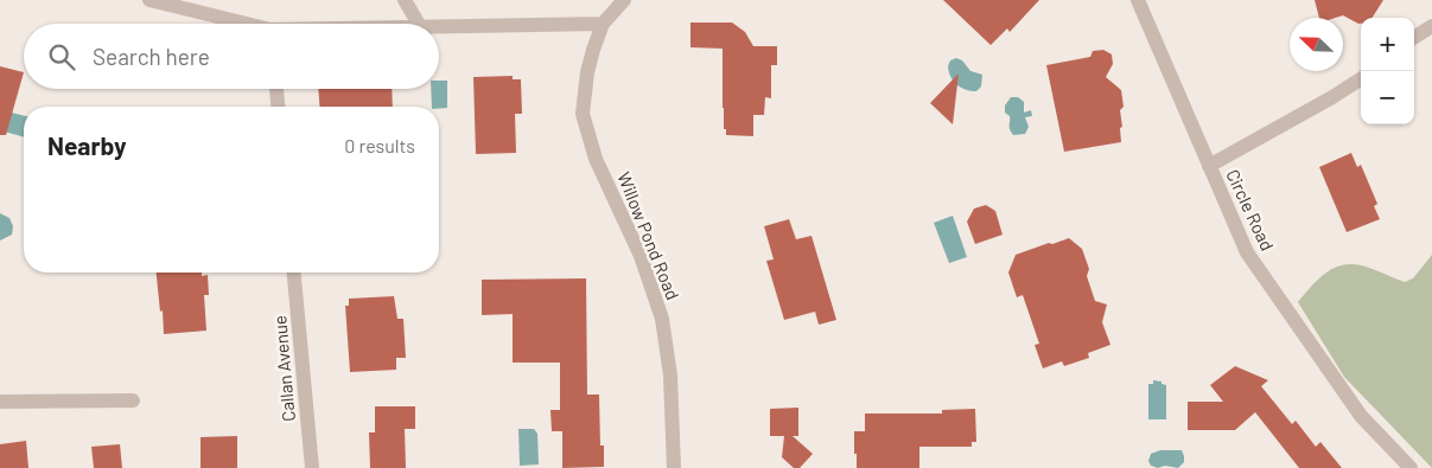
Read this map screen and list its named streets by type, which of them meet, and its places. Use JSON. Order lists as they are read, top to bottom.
{
  "streets": {
    "street": ["Circle Road", "Willow Pond Road", "Callan Avenue"]
  },
  "north": "top left",
  "page": {
    "map_buttons": ["+", "−"],
    "search": "Search here",
    "heading": ["Nearby", "0 results"]
  }
}
